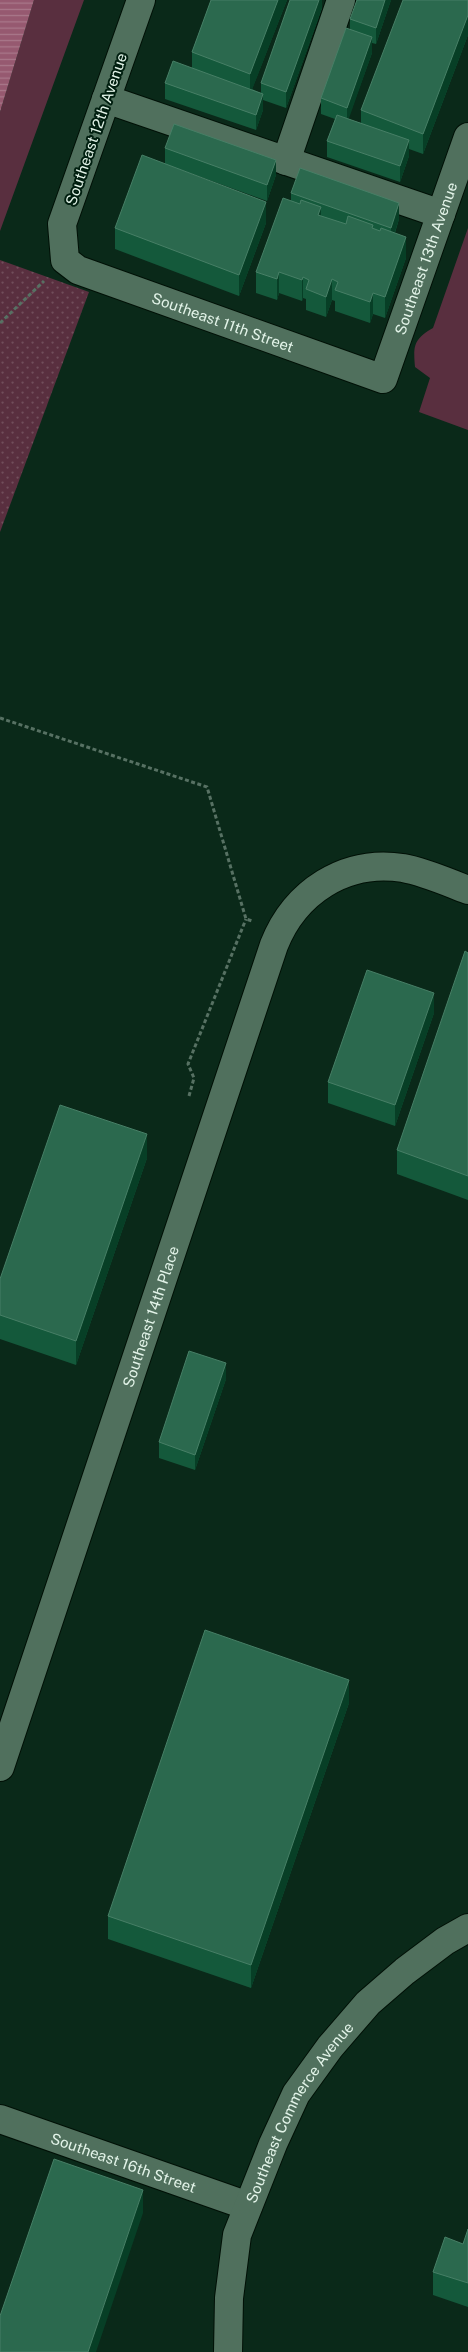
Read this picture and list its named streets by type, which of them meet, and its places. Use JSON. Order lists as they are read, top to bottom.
{
  "streets": {
    "street": [
      "Southeast 12th Avenue",
      "Southeast 13th Avenue",
      "Southeast 11th Street",
      "Southeast 14th Place",
      "Southeast Commerce Avenue",
      "Southeast 16th Street"
    ]
  },
  "crossings": [
    ["Southeast 12th Avenue", "Southeast 11th Street"],
    ["Southeast 13th Avenue", "Southeast 11th Street"],
    ["Southeast Commerce Avenue", "Southeast 16th Street"]
  ]
}
